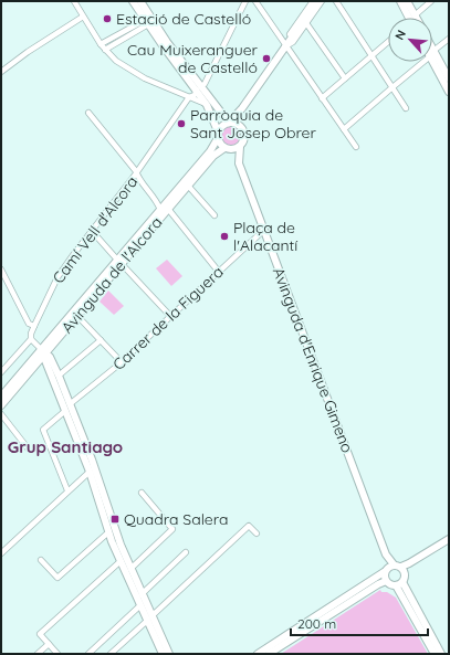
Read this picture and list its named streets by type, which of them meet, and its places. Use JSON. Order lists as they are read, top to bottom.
{
  "streets": {
    "main road": ["Avinguda de l'Alcora", "Avinguda d'Enrique Gimeno"],
    "street": ["Camí Vell d'Alcora", "Carrer de la Figuera"]
  },
  "crossings": [
    ["Avinguda de l'Alcora", "Avinguda d'Enrique Gimeno"],
    ["Carrer de la Figuera", "Avinguda d'Enrique Gimeno"]
  ],
  "districts": ["Grup Santiago"],
  "places": {
    "other": [
      "Estació de Castelló",
      "Cau Muixeranguer de Castelló",
      "Parròquia de Sant Josep Obrer",
      "Plaça de l'Alacantí"
    ],
    "transit": ["Quadra Salera"]
  },
  "scale_bar": "200 m",
  "north": "top left"
}
